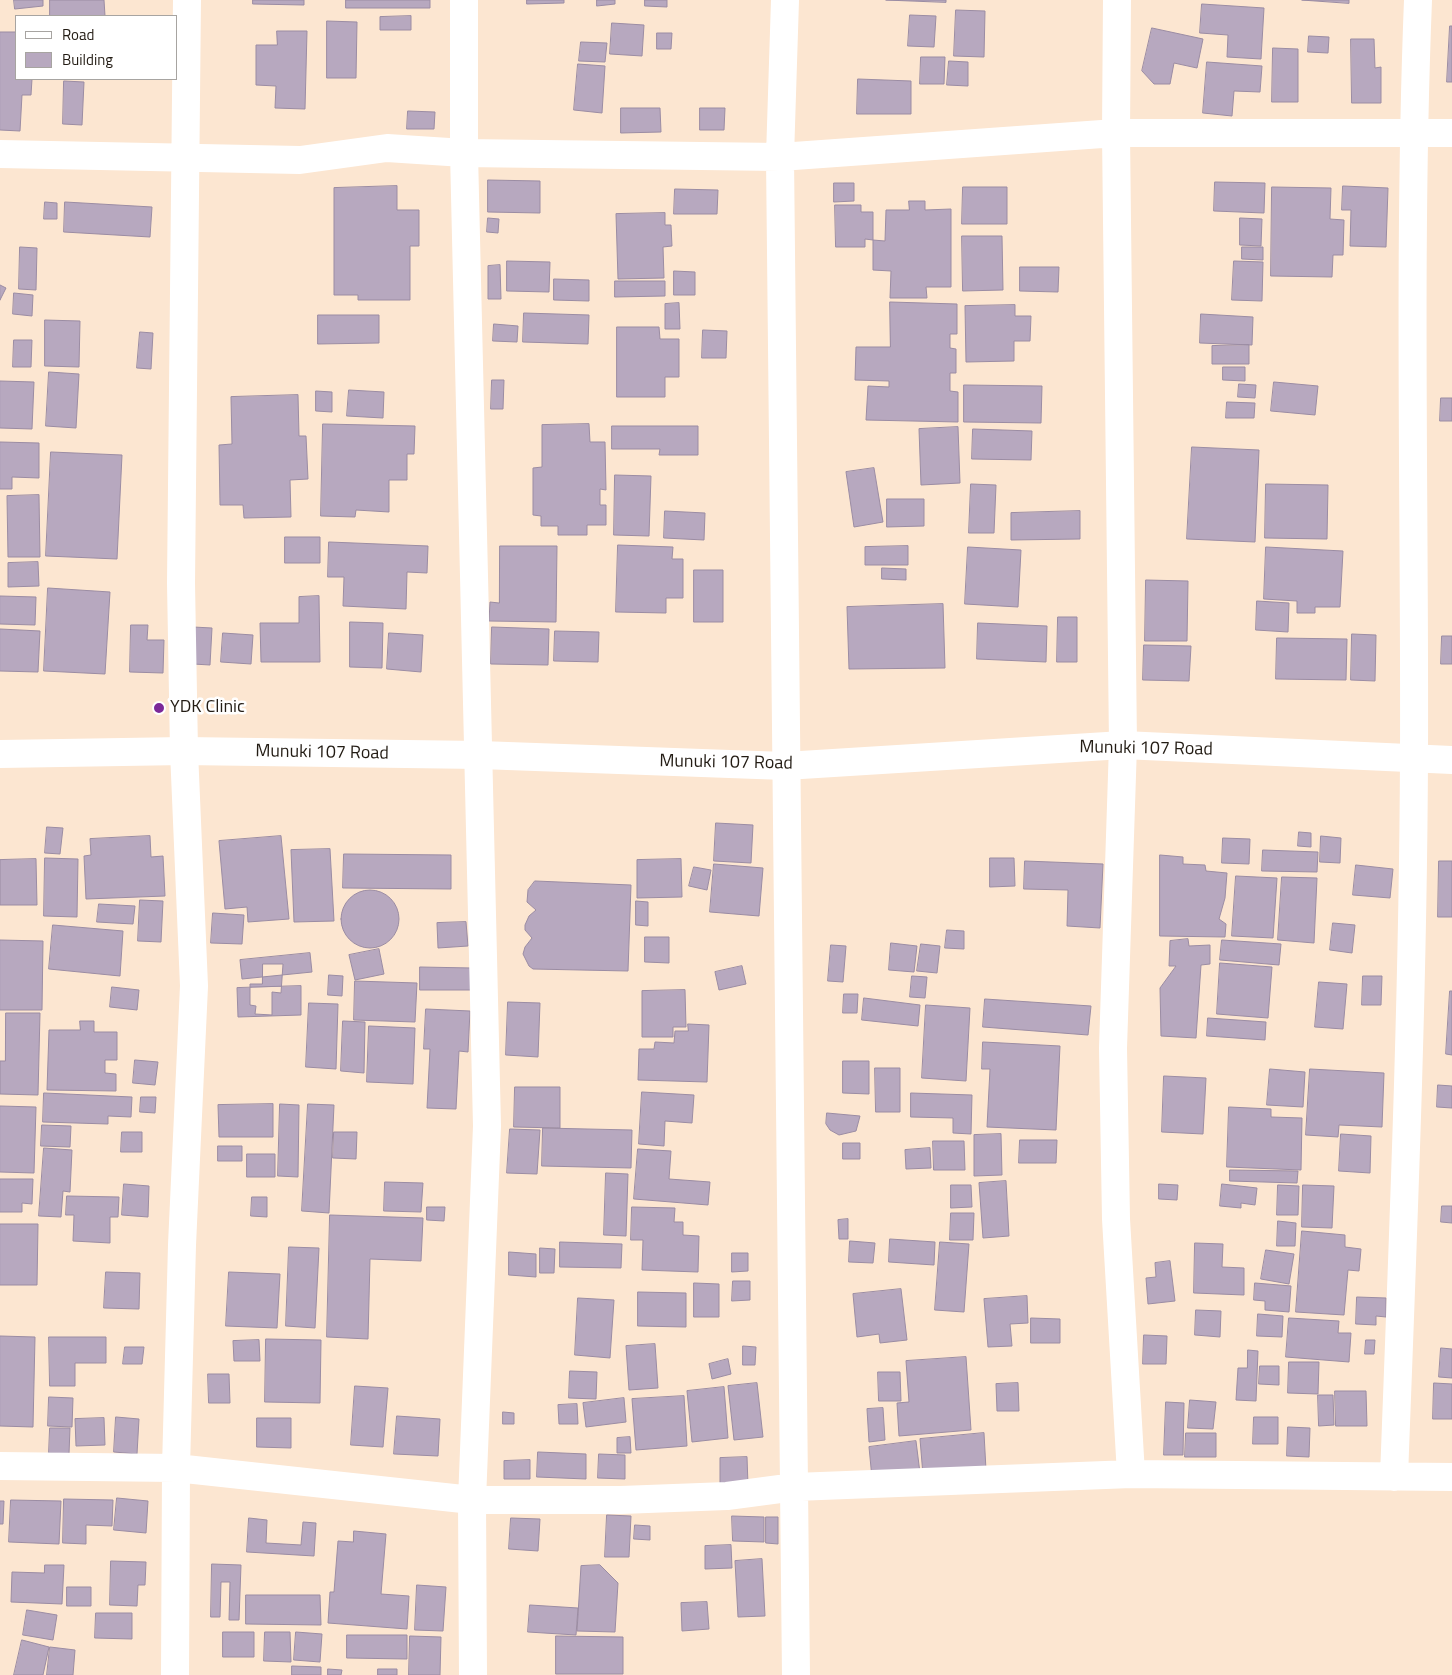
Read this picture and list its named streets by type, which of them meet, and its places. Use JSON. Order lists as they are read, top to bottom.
{
  "streets": {
    "street": ["Munuki 107 Road"]
  },
  "places": ["YDK Clinic"],
  "legend": ["Road", "Building"]
}
